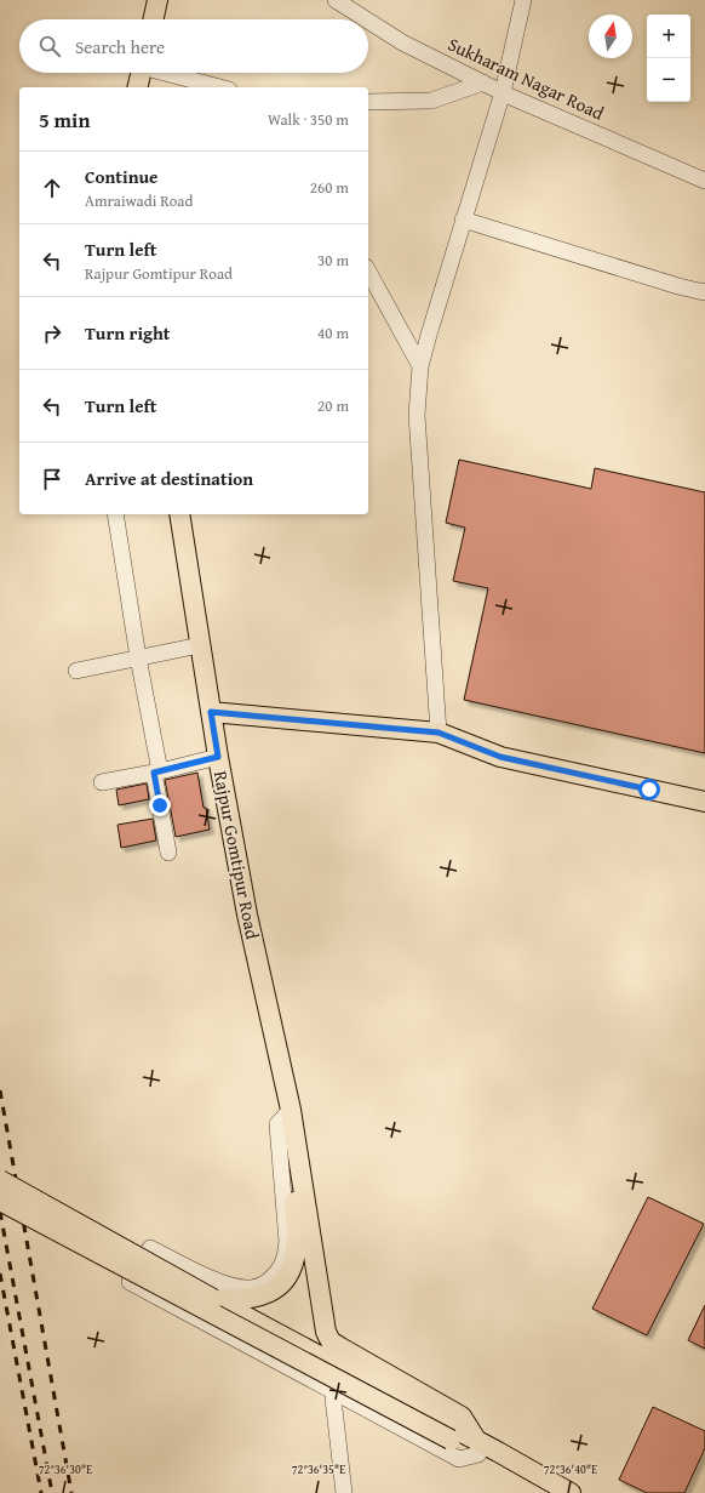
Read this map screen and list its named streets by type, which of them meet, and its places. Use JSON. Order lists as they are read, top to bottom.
{
  "streets": {
    "main road": ["Rajpur Gomtipur Road"],
    "street": ["Sukharam Nagar Road"]
  },
  "north": "top",
  "page": {
    "map_buttons": ["+", "−"],
    "search": "Search here",
    "heading": ["5 min", "Walk · 350 m"],
    "list": [
      ["Continue", "Amraiwadi Road", "260 m"],
      ["Turn left", "Rajpur Gomtipur Road", "30 m"],
      ["Turn right", "40 m"],
      ["Turn left", "20 m"],
      "Arrive at destination"
    ]
  },
  "coordinates": ["72°36'30\"E", "72°36'35\"E", "72°36'40\"E"]
}
